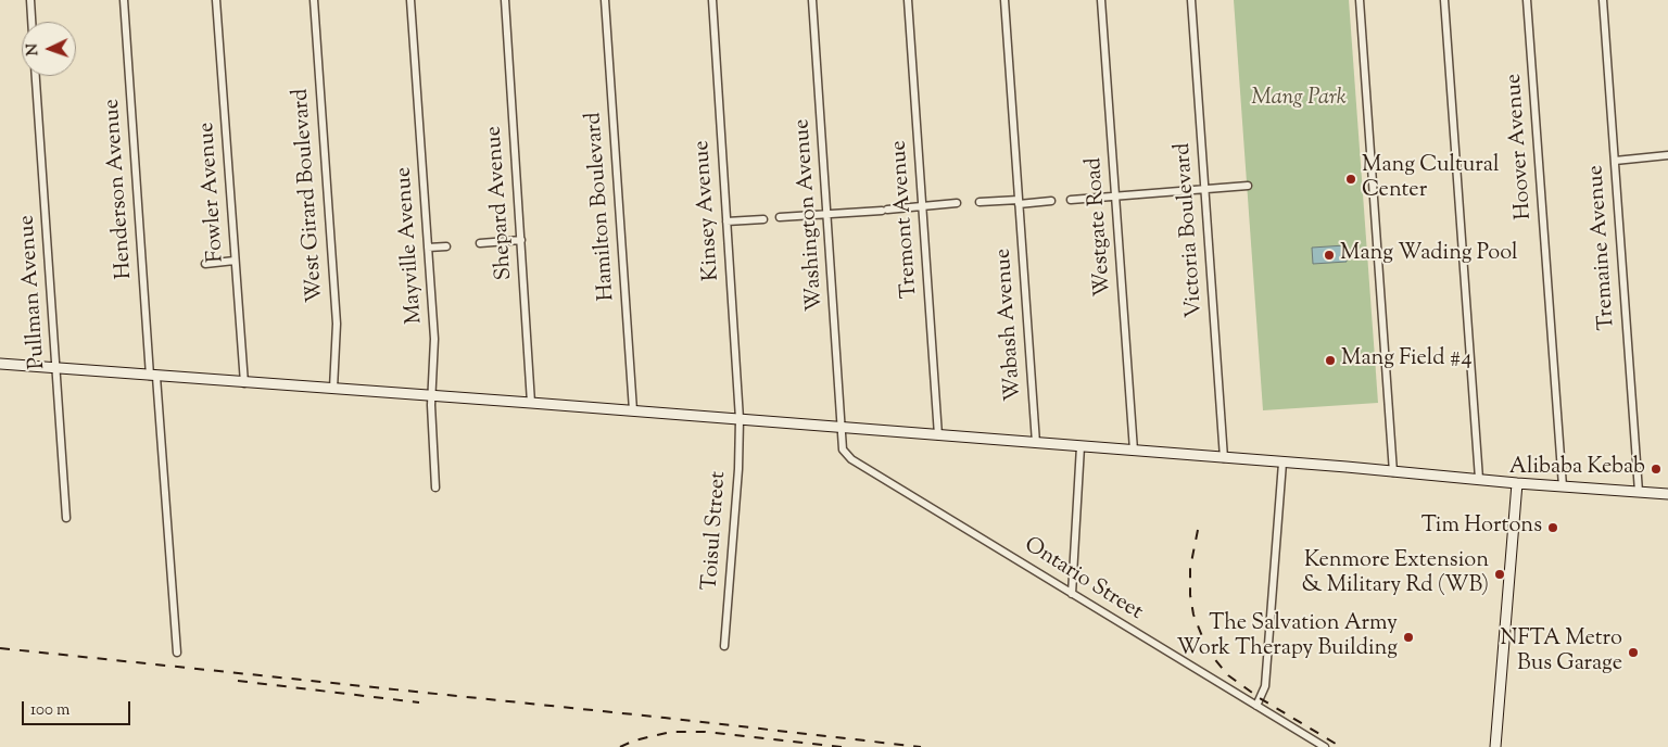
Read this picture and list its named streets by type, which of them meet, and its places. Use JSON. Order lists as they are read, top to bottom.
{
  "streets": {
    "street": [
      "Hoover Avenue",
      "Henderson Avenue",
      "Fowler Avenue",
      "West Girard Boulevard",
      "Shepard Avenue",
      "Hamilton Boulevard",
      "Kinsey Avenue",
      "Washington Avenue",
      "Tremont Avenue",
      "Westgate Road",
      "Victoria Boulevard",
      "Mayville Avenue",
      "Tremaine Avenue",
      "Pullman Avenue",
      "Wabash Avenue",
      "Toisul Street",
      "Ontario Street"
    ]
  },
  "crossings": [
    ["Kinsey Avenue", "Toisul Street"],
    ["Washington Avenue", "Ontario Street"]
  ],
  "parks": ["Mang Park"],
  "places": [
    "Mang Cultural Center",
    "Mang Wading Pool",
    "Mang Field #4",
    "Alibaba Kebab",
    "Tim Hortons",
    "Kenmore Extension & Military Rd (WB)",
    "The Salvation Army Work Therapy Building",
    "NFTA Metro Bus Garage"
  ],
  "scale_bar": "100 m",
  "north": "left"
}
